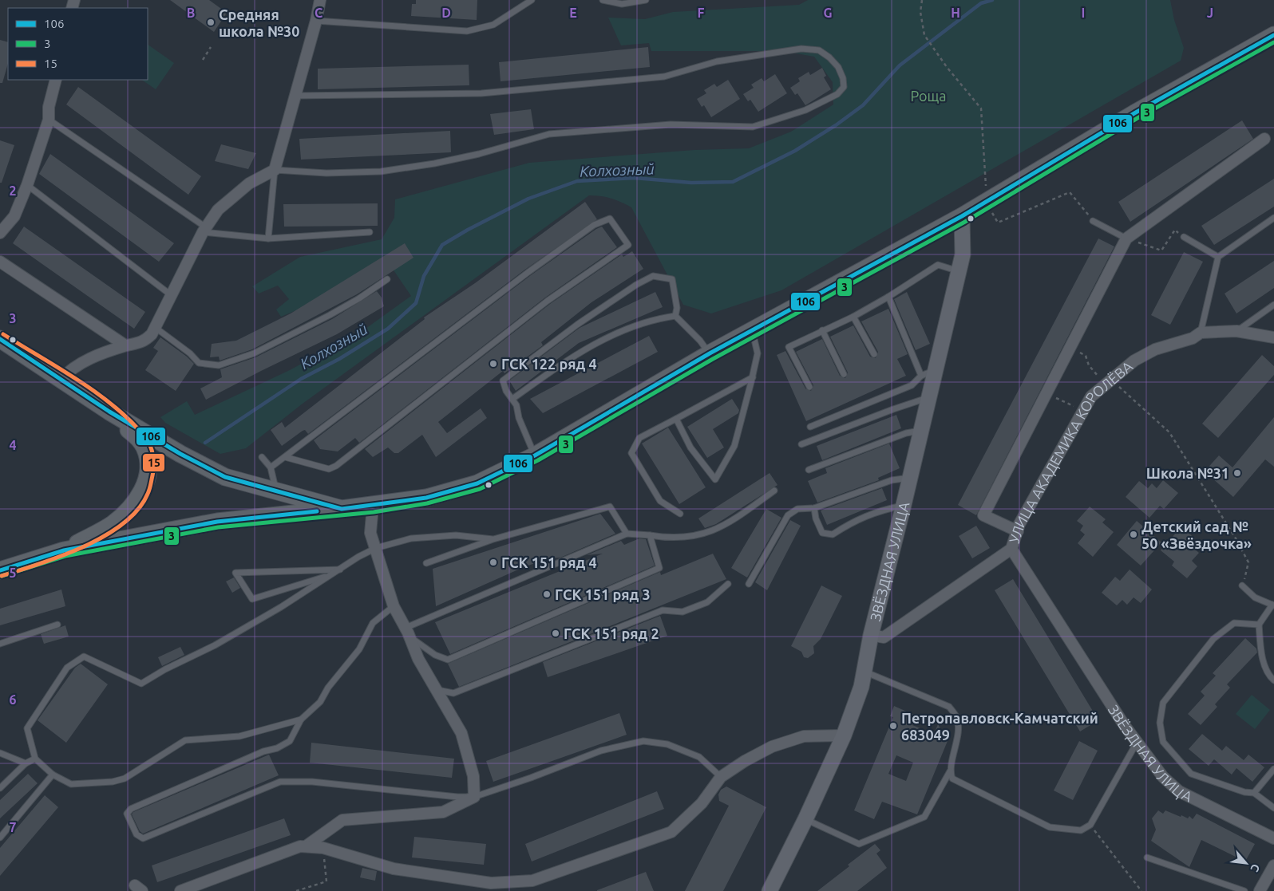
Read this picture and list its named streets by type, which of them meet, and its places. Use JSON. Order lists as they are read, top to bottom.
{
  "streets": {
    "street": ["УЛИЦА АКАДЕМИКА КОРОЛЁВА", "ЗВЁЗДНАЯ УЛИЦА"]
  },
  "crossings": [
    ["УЛИЦА АКАДЕМИКА КОРОЛЁВА", "ЗВЁЗДНАЯ УЛИЦА"]
  ],
  "water": ["Колхозный"],
  "parks": ["Роща"],
  "places": [
    "Средняя школа №30",
    "ГСК 122 ряд 4",
    "Школа №31",
    "Детский сад № 50 «Звёздочка»",
    "ГСК 151 ряд 4",
    "ГСК 151 ряд 3",
    "ГСК 151 ряд 2",
    "Петропавловск-Камчатский 683049"
  ],
  "lines": ["transit line 106", "transit line 3", "transit line 15"],
  "legend": ["106", "3", "15"],
  "north": "bottom right",
  "grid": {
    "columns": [
      "B",
      "C",
      "D",
      "E",
      "F",
      "G",
      "H",
      "I",
      "J"
    ],
    "rows": [
      "2",
      "3",
      "4",
      "5",
      "6",
      "7"
    ]
  }
}
